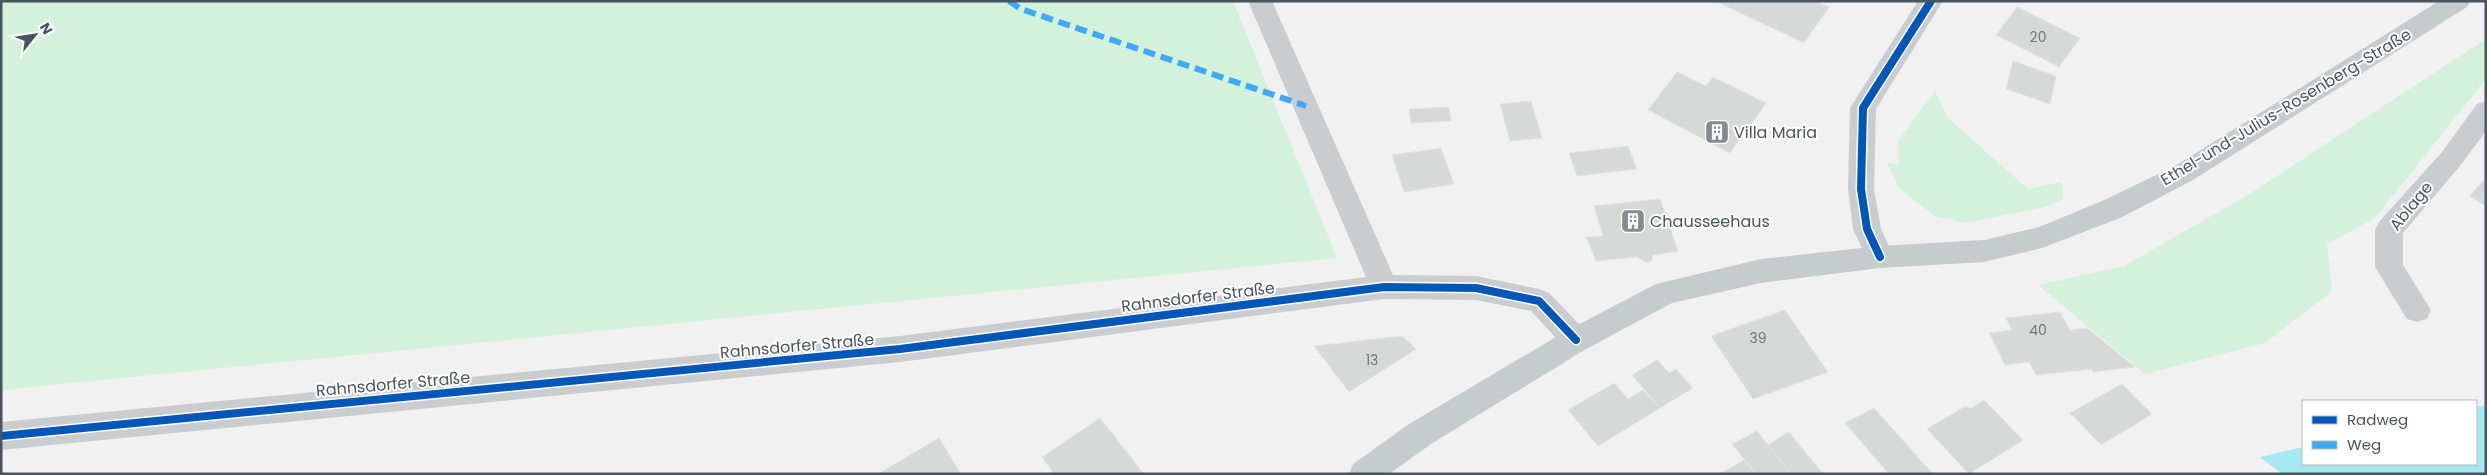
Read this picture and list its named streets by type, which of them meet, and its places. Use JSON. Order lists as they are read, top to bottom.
{
  "streets": {
    "main road": ["Ethel-und-Julius-Rosenberg-Straße"],
    "street": ["Ablage", "Rahnsdorfer Straße"]
  },
  "crossings": [
    ["Ethel-und-Julius-Rosenberg-Straße", "Rahnsdorfer Straße"]
  ],
  "places": {
    "building": ["Villa Maria", "Chausseehaus"]
  },
  "house_numbers": [
    "20",
    "40",
    "39",
    "13"
  ],
  "legend": ["Radweg", "Weg"],
  "north": "top right"
}
